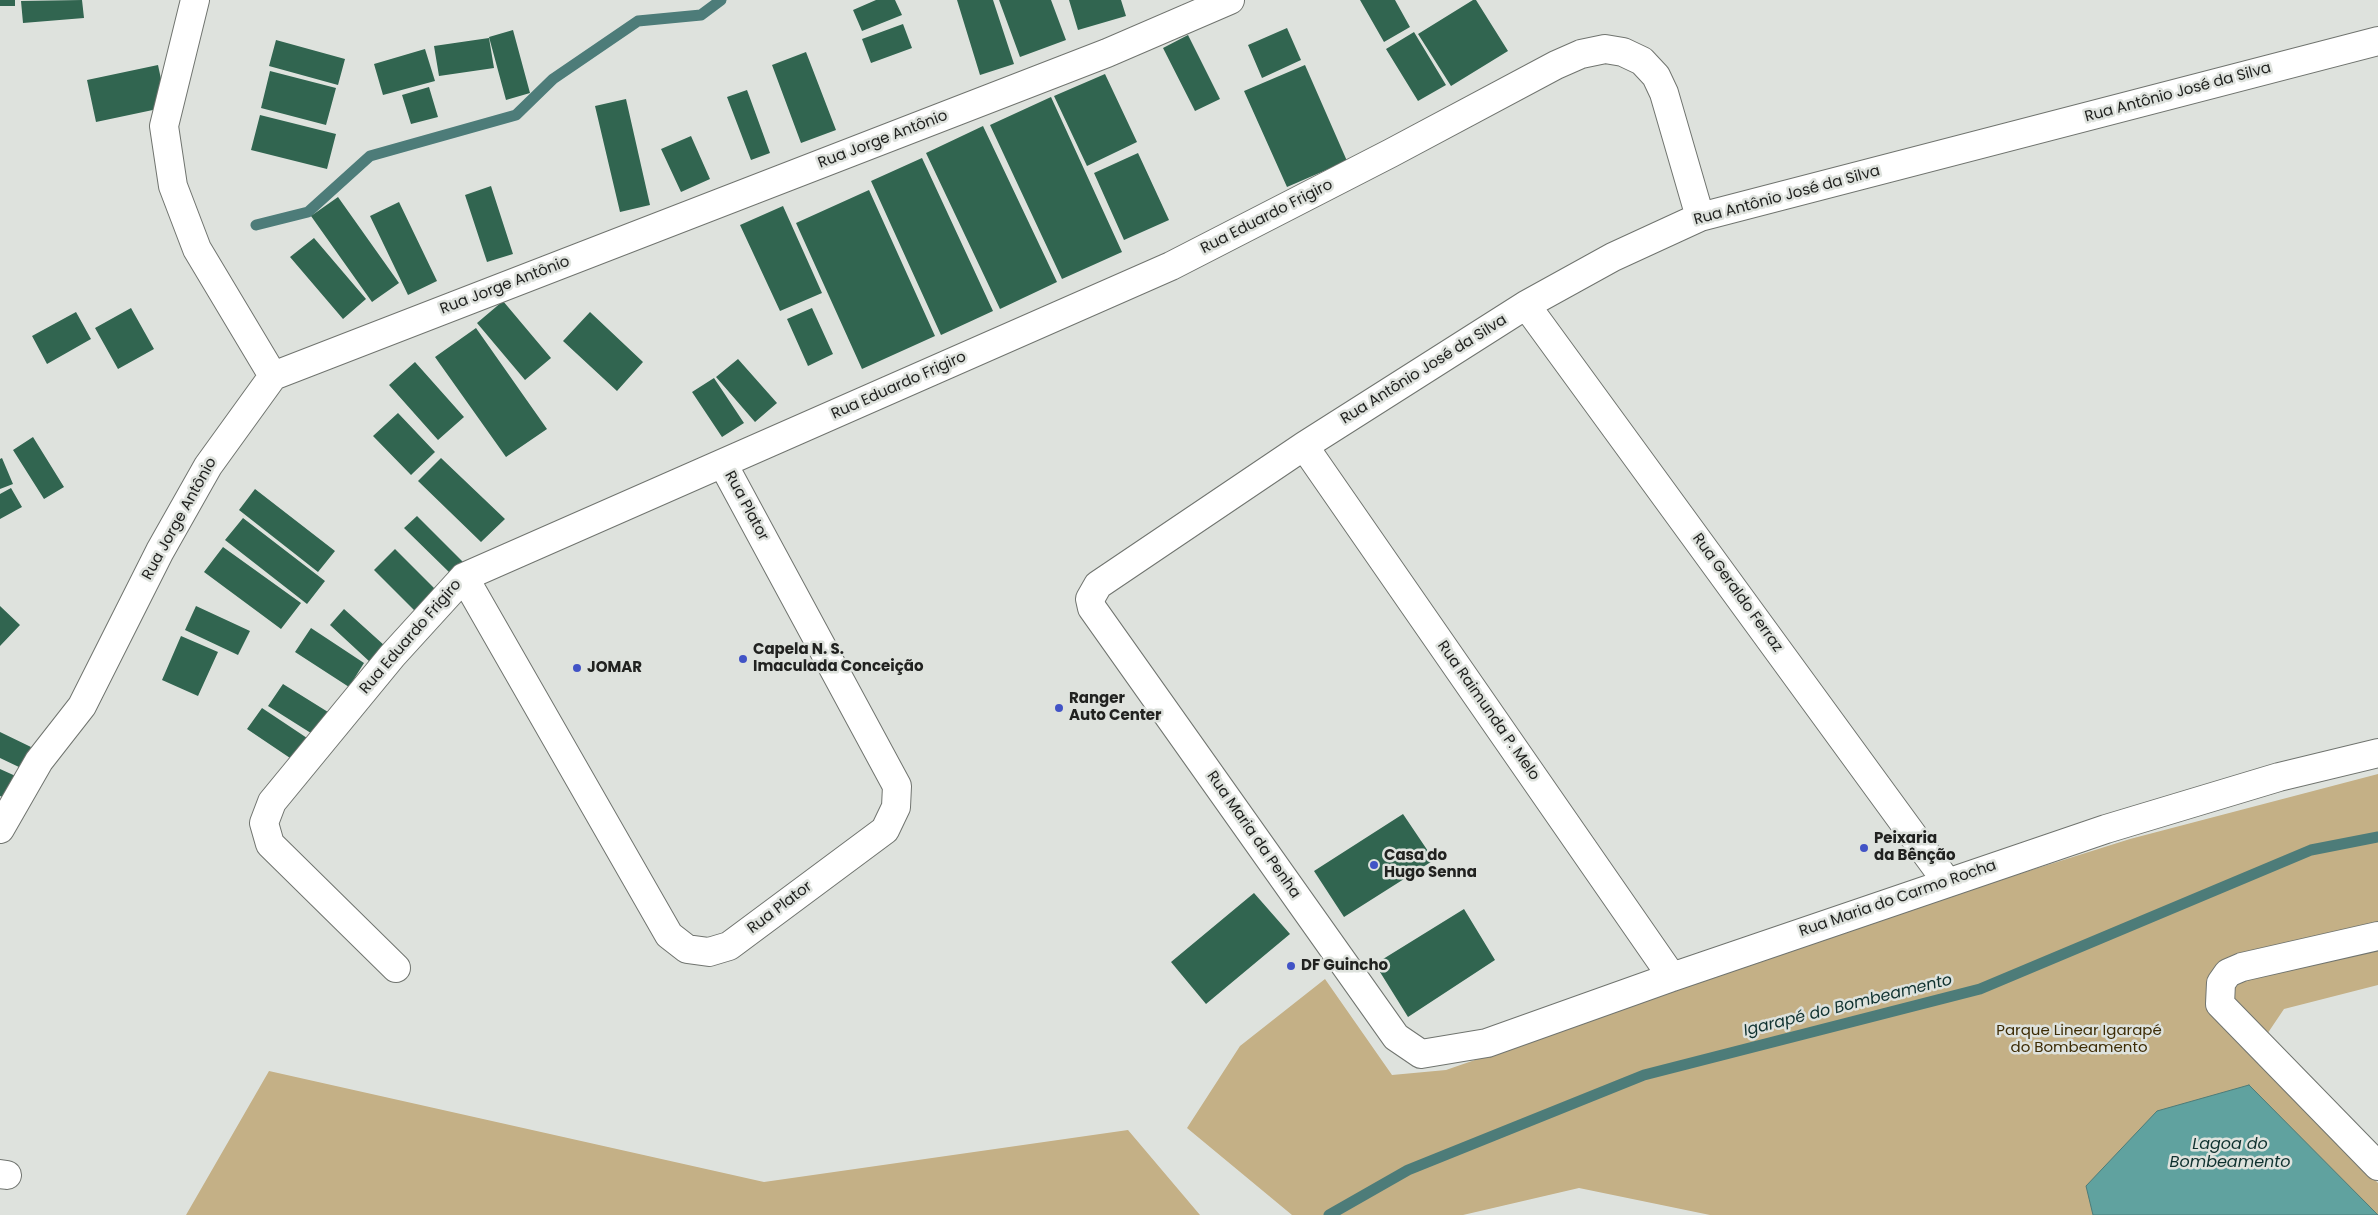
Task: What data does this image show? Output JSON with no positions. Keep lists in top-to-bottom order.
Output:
{
  "streets": {
    "street": [
      "Rua Antônio José da Silva",
      "Rua Jorge Antônio",
      "Rua Eduardo Frigiro",
      "Rua Plator",
      "Rua Geraldo Ferraz",
      "Rua Raimunda P. Melo",
      "Rua Maria da Penha",
      "Rua Maria do Carmo Rocha"
    ]
  },
  "crossings": [
    ["Rua Antônio José da Silva", "Rua Eduardo Frigiro"],
    ["Rua Antônio José da Silva", "Rua Geraldo Ferraz"],
    ["Rua Antônio José da Silva", "Rua Raimunda P. Melo"],
    ["Rua Antônio José da Silva", "Rua Maria da Penha"],
    ["Rua Eduardo Frigiro", "Rua Plator"],
    ["Rua Geraldo Ferraz", "Rua Maria do Carmo Rocha"],
    ["Rua Raimunda P. Melo", "Rua Maria do Carmo Rocha"],
    ["Rua Maria da Penha", "Rua Maria do Carmo Rocha"]
  ],
  "water": ["Igarapé do Bombeamento", "Lagoa do Bombeamento"],
  "parks": ["Parque Linear Igarapé do Bombeamento"],
  "places": [
    "Capela N. S. Imaculada Conceição",
    "JOMAR",
    "Ranger Auto Center",
    "Peixaria da Bênção",
    "Casa do Hugo Senna",
    "DF Guincho"
  ]
}
